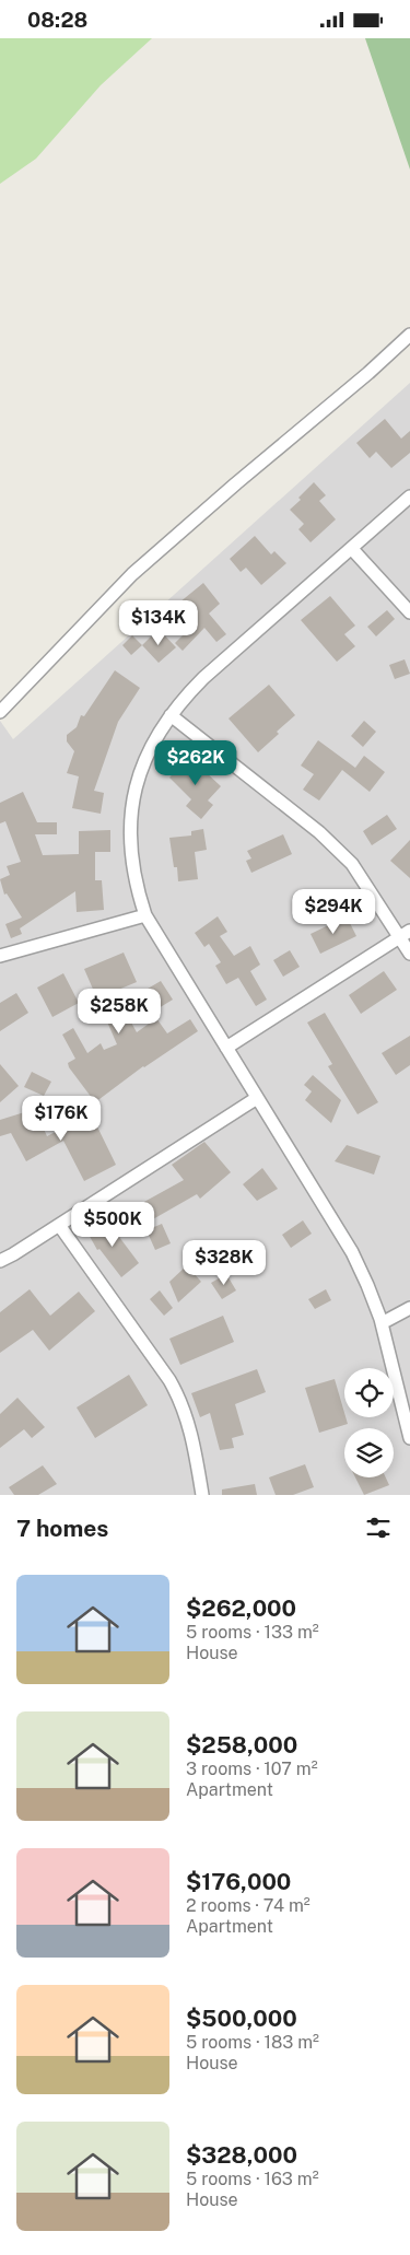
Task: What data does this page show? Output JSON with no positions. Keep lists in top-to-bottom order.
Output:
{
  "page": {
    "status": "08:28",
    "price": [
      "$134K",
      "$262K",
      "$294K",
      "$258K",
      "$176K",
      "$500K",
      "$328K"
    ],
    "heading": "7 homes",
    "list": [
      {
        "name": "$262,000",
        "note": "5 rooms · 133 m² · House"
      },
      {
        "name": "$258,000",
        "note": "3 rooms · 107 m² · Apartment"
      },
      {
        "name": "$176,000",
        "note": "2 rooms · 74 m² · Apartment"
      },
      {
        "name": "$500,000",
        "note": "5 rooms · 183 m² · House"
      },
      {
        "name": "$328,000",
        "note": "5 rooms · 163 m² · House"
      }
    ]
  }
}
